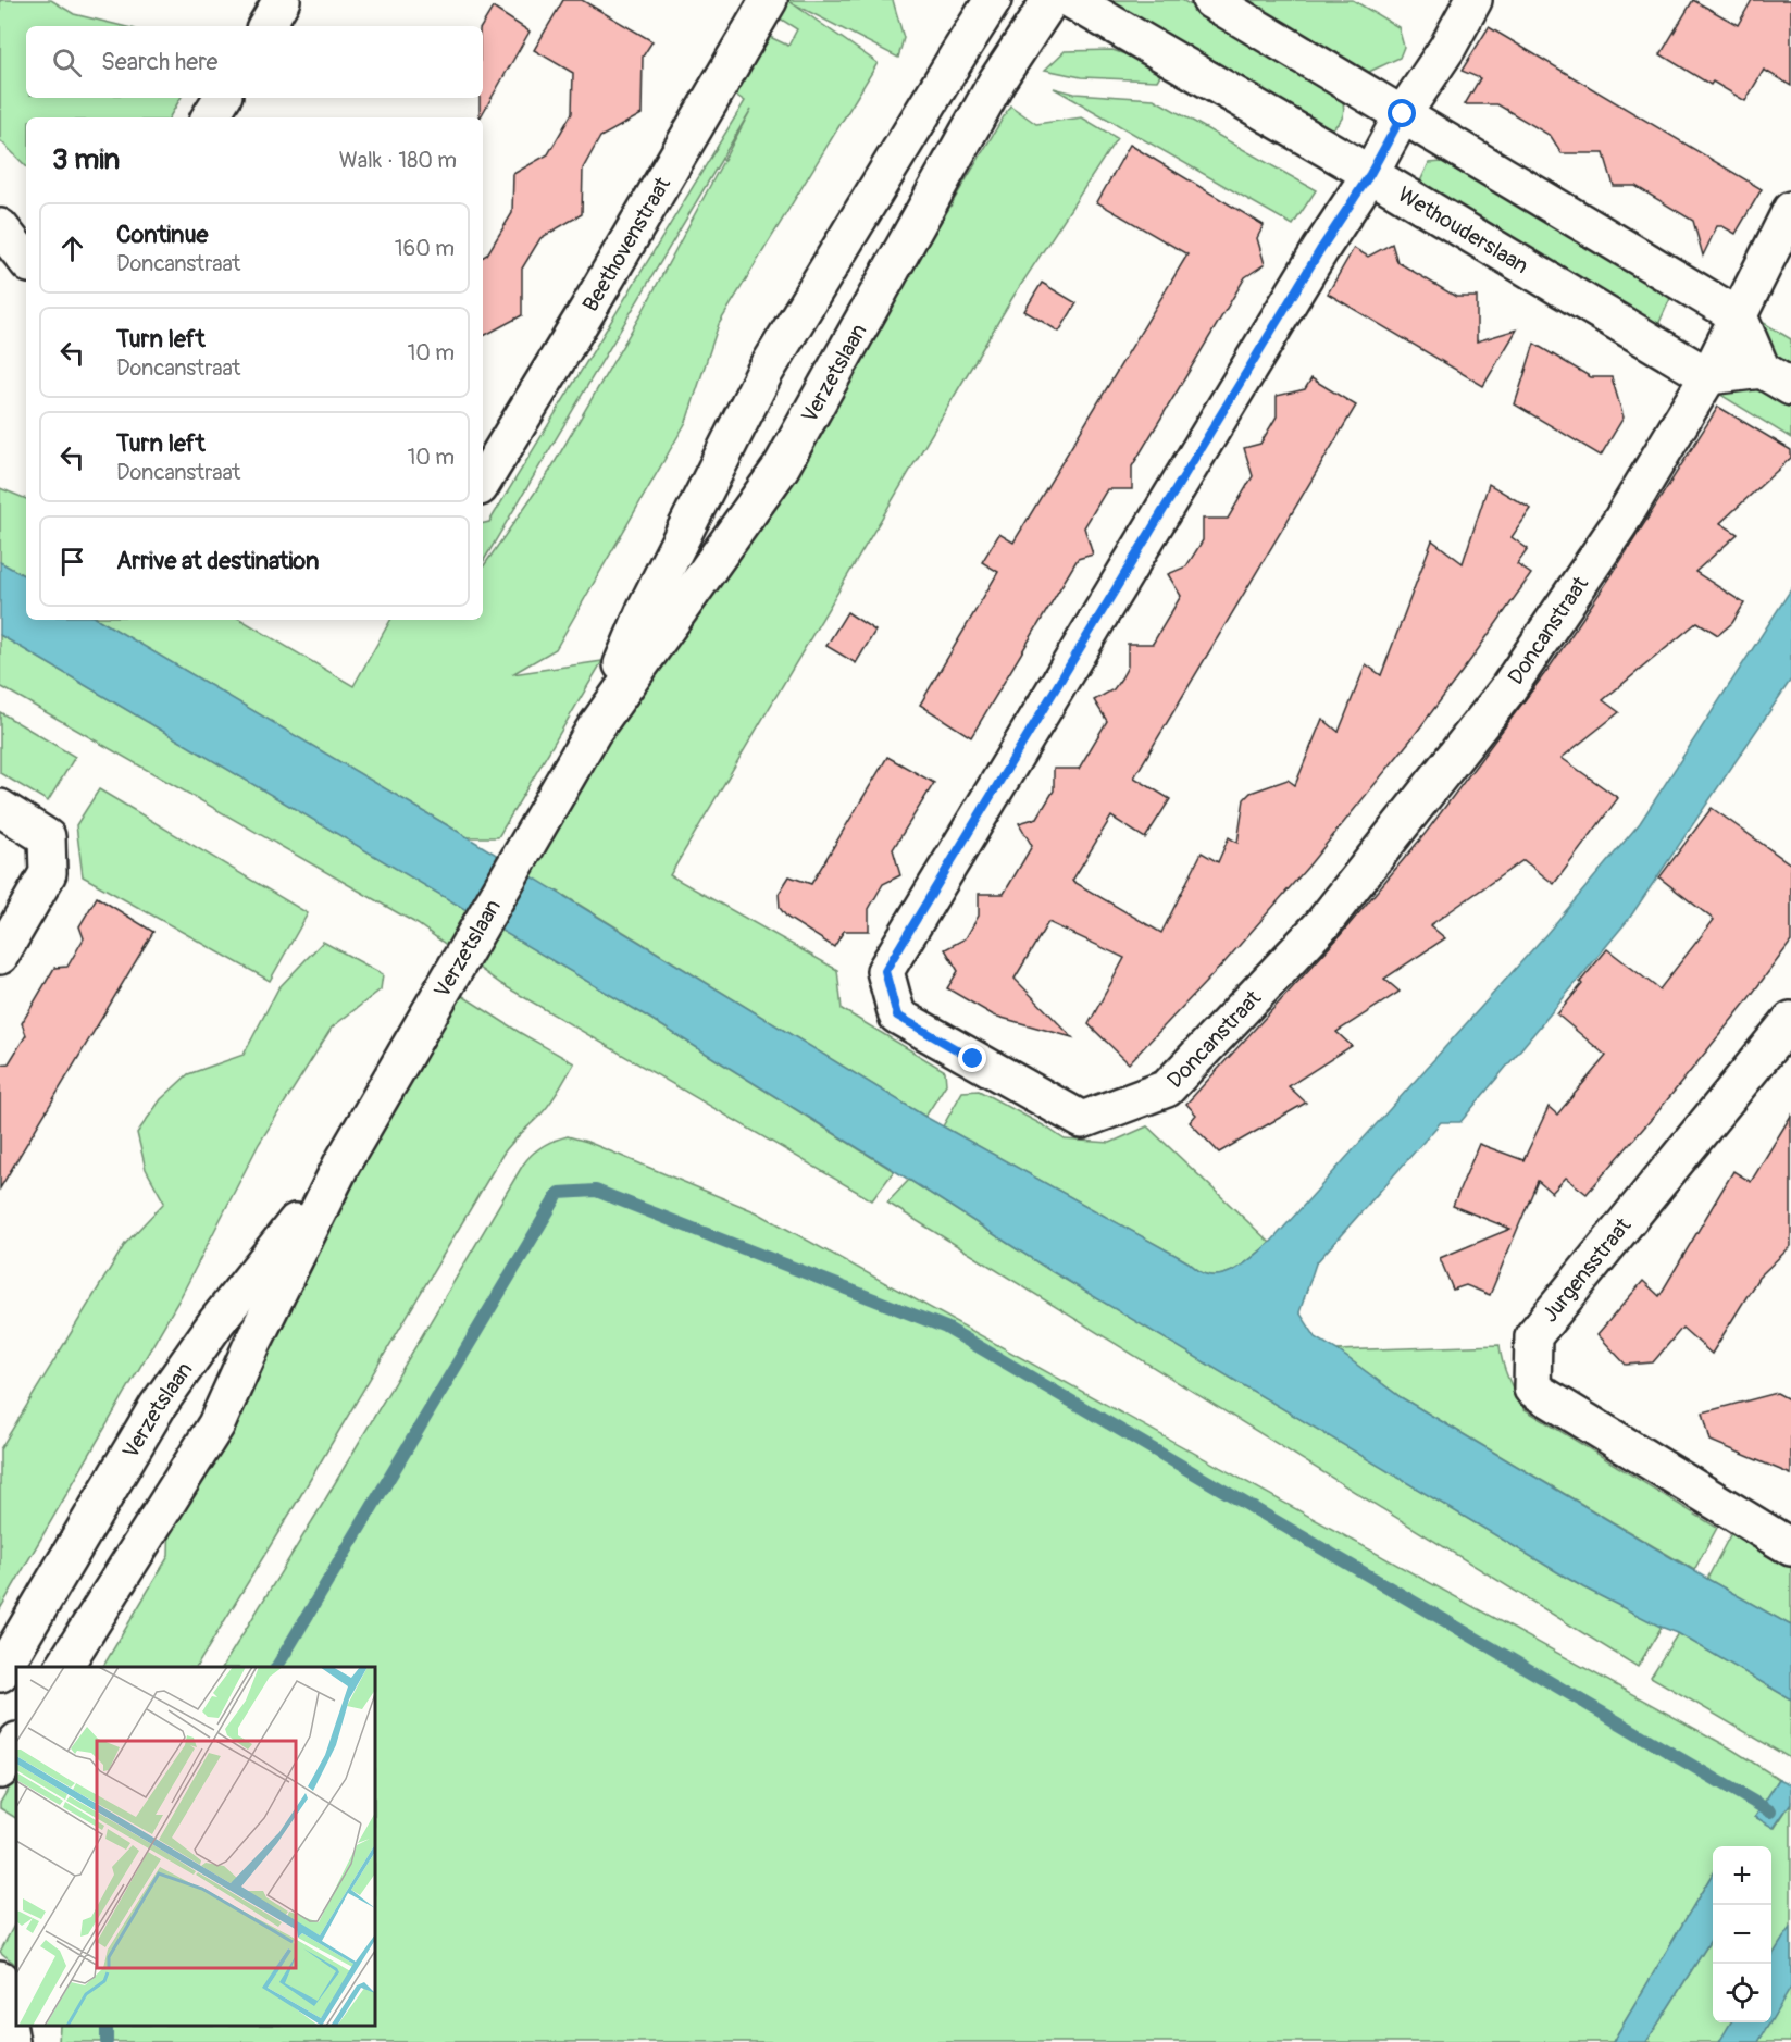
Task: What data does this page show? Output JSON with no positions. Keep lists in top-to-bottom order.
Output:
{
  "streets": {
    "street": [
      "Wethouderslaan",
      "Beethovenstraat",
      "Verzetslaan",
      "Doncanstraat",
      "Jurgensstraat"
    ]
  },
  "crossings": [
    ["Wethouderslaan", "Doncanstraat"]
  ],
  "page": {
    "search": "Search here",
    "heading": ["3 min", "Walk · 180 m"],
    "list": [
      ["Continue", "Doncanstraat", "160 m"],
      ["Turn left", "Doncanstraat", "10 m"],
      ["Turn left", "Doncanstraat", "10 m"],
      "Arrive at destination"
    ],
    "map_buttons": ["+", "−"]
  }
}
